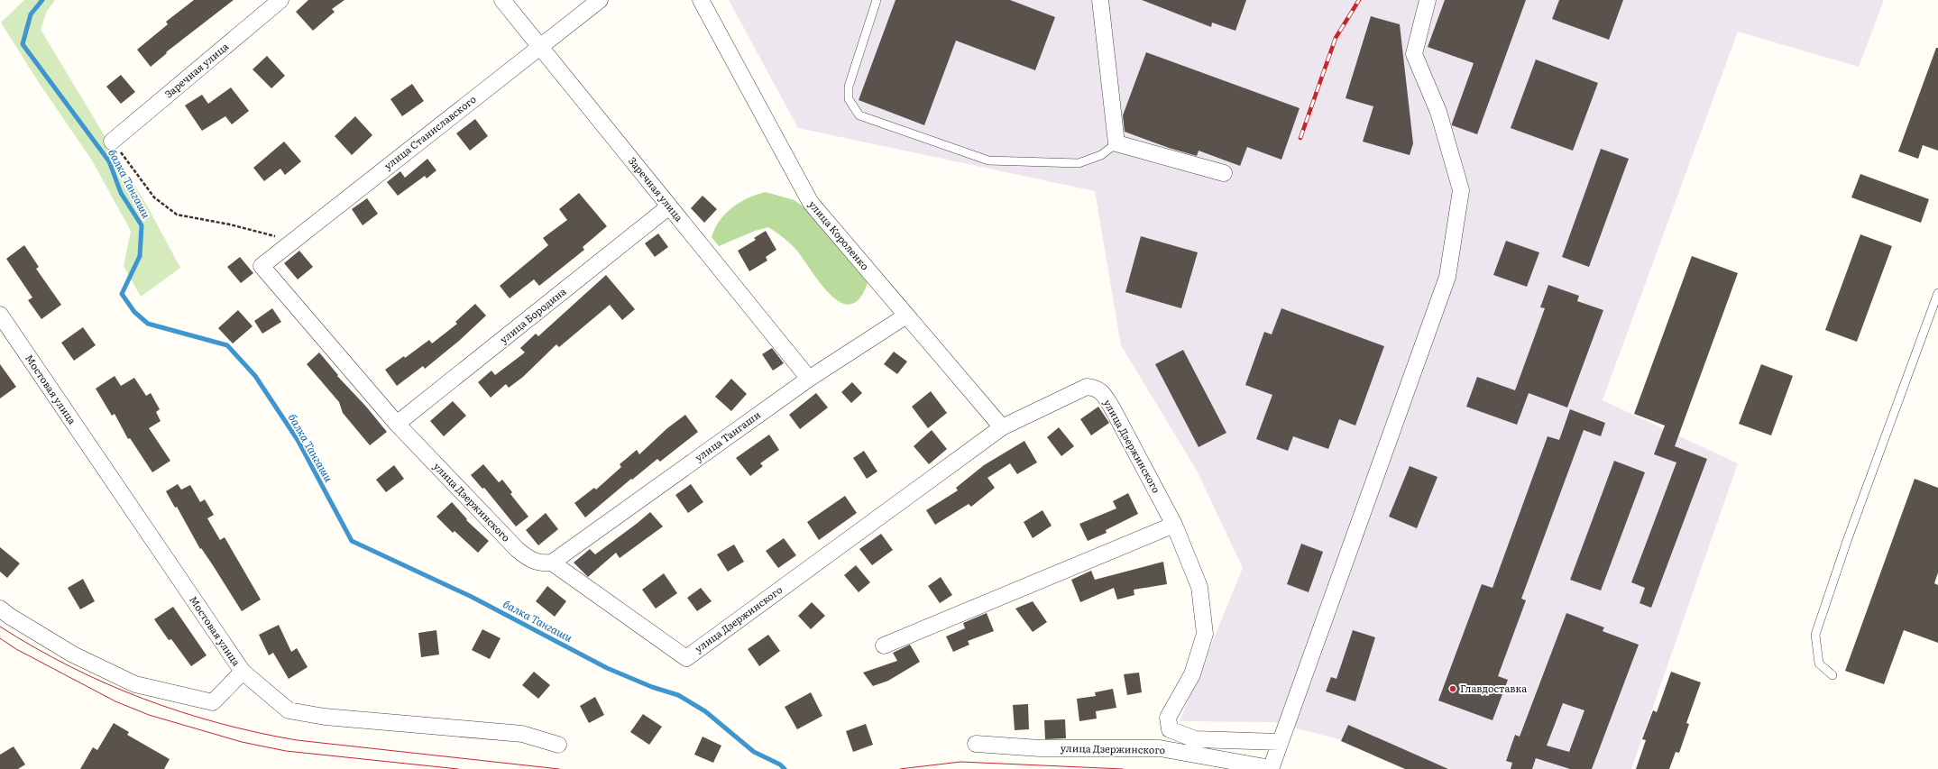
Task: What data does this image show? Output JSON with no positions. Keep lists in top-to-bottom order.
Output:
{
  "streets": {
    "street": [
      "Заречная улица",
      "улица Станиславского",
      "улица Короленко",
      "улица Бородина",
      "Мостовая улица",
      "улица Тангаши",
      "улица Дзержинского"
    ]
  },
  "crossings": [
    ["Заречная улица", "улица Станиславского"],
    ["Заречная улица", "улица Бородина"],
    ["Заречная улица", "улица Тангаши"],
    ["улица Станиславского", "улица Дзержинского"],
    ["улица Короленко", "улица Тангаши"],
    ["улица Короленко", "улица Дзержинского"],
    ["улица Бородина", "улица Дзержинского"],
    ["улица Тангаши", "улица Дзержинского"]
  ],
  "water": ["балка Тангаши"],
  "places": ["Главдоставка"]
}
